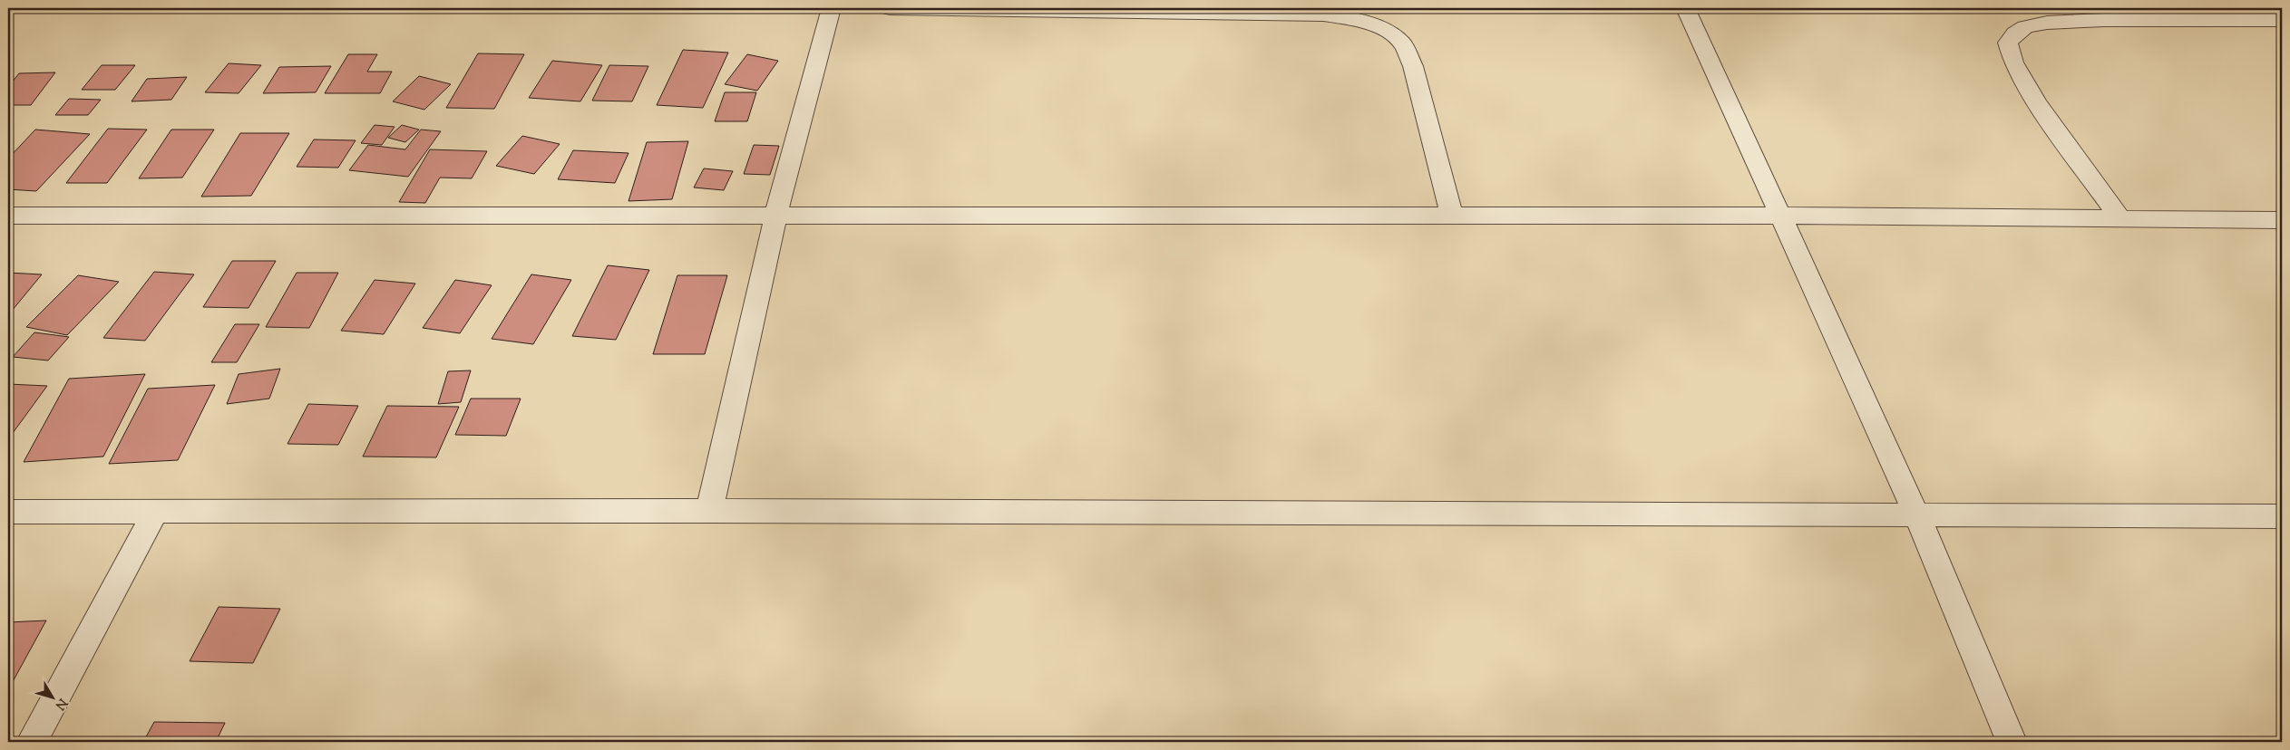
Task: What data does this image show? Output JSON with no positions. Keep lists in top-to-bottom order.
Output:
{
  "north": "bottom right"
}
